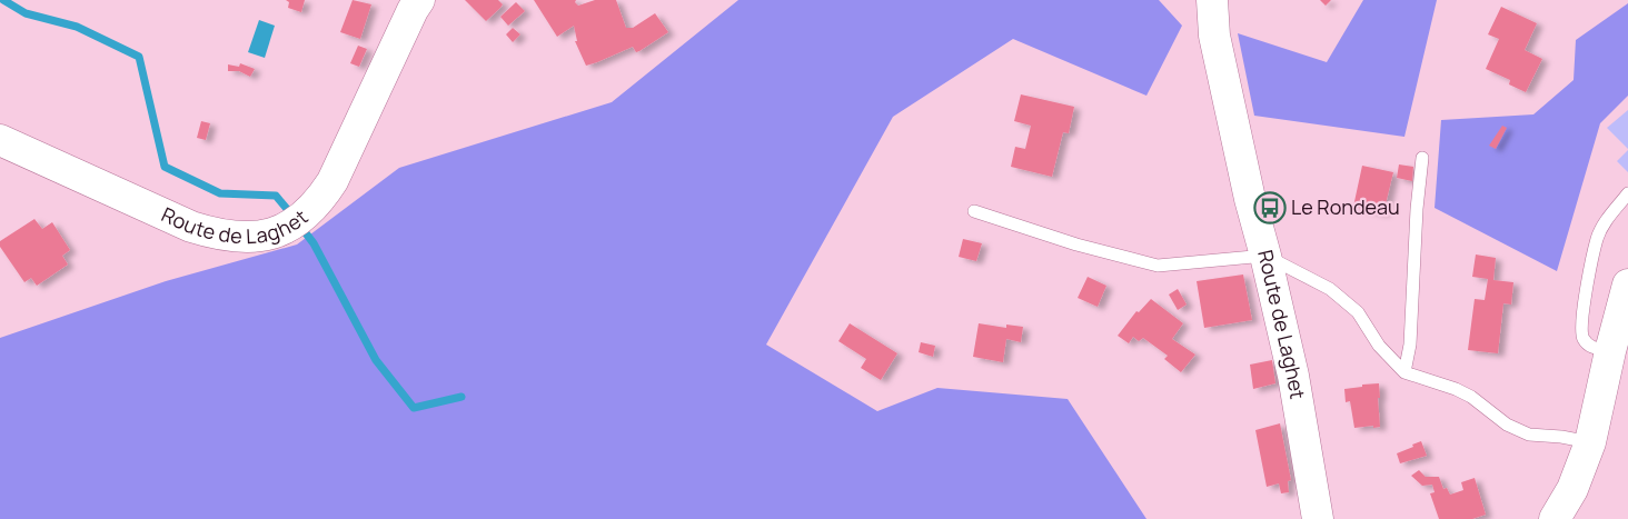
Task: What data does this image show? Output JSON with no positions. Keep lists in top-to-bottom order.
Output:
{
  "streets": {
    "main road": ["Route de Laghet"]
  },
  "places": {
    "bus stop": ["Le Rondeau"]
  }
}
